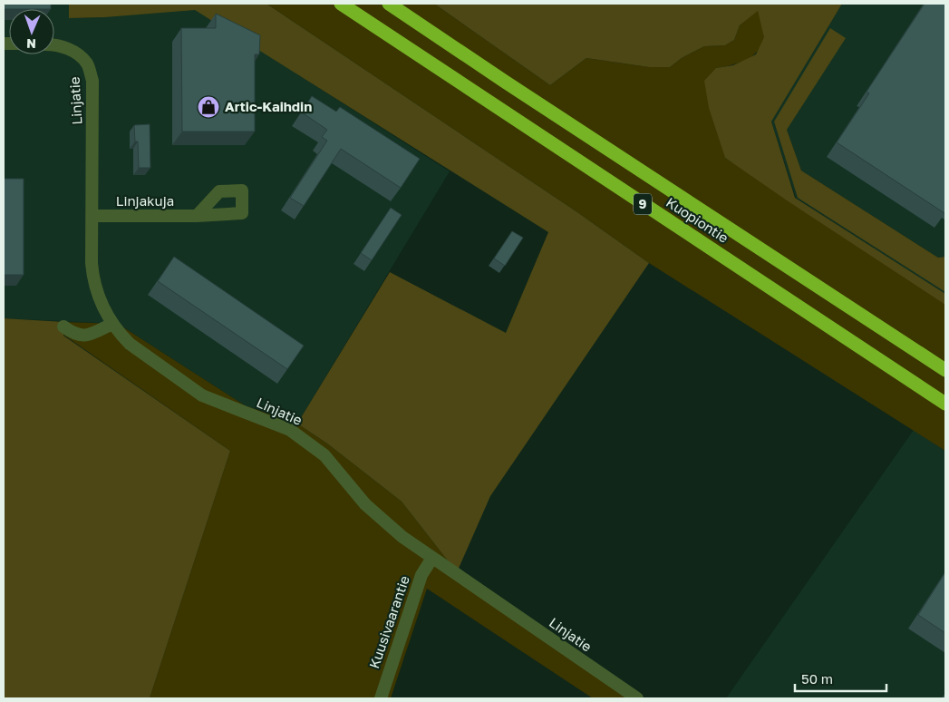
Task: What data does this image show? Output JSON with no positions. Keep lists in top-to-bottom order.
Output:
{
  "streets": {
    "highway": ["9", "Kuopiontie"],
    "street": ["Linjatie", "Linjakuja", "Kuusivaarantie"]
  },
  "crossings": [
    ["Linjatie", "Linjakuja"],
    ["Linjatie", "Kuusivaarantie"]
  ],
  "places": {
    "shop": ["Artic-Kaihdin"]
  },
  "scale_bar": "50 m",
  "north": "bottom"
}
